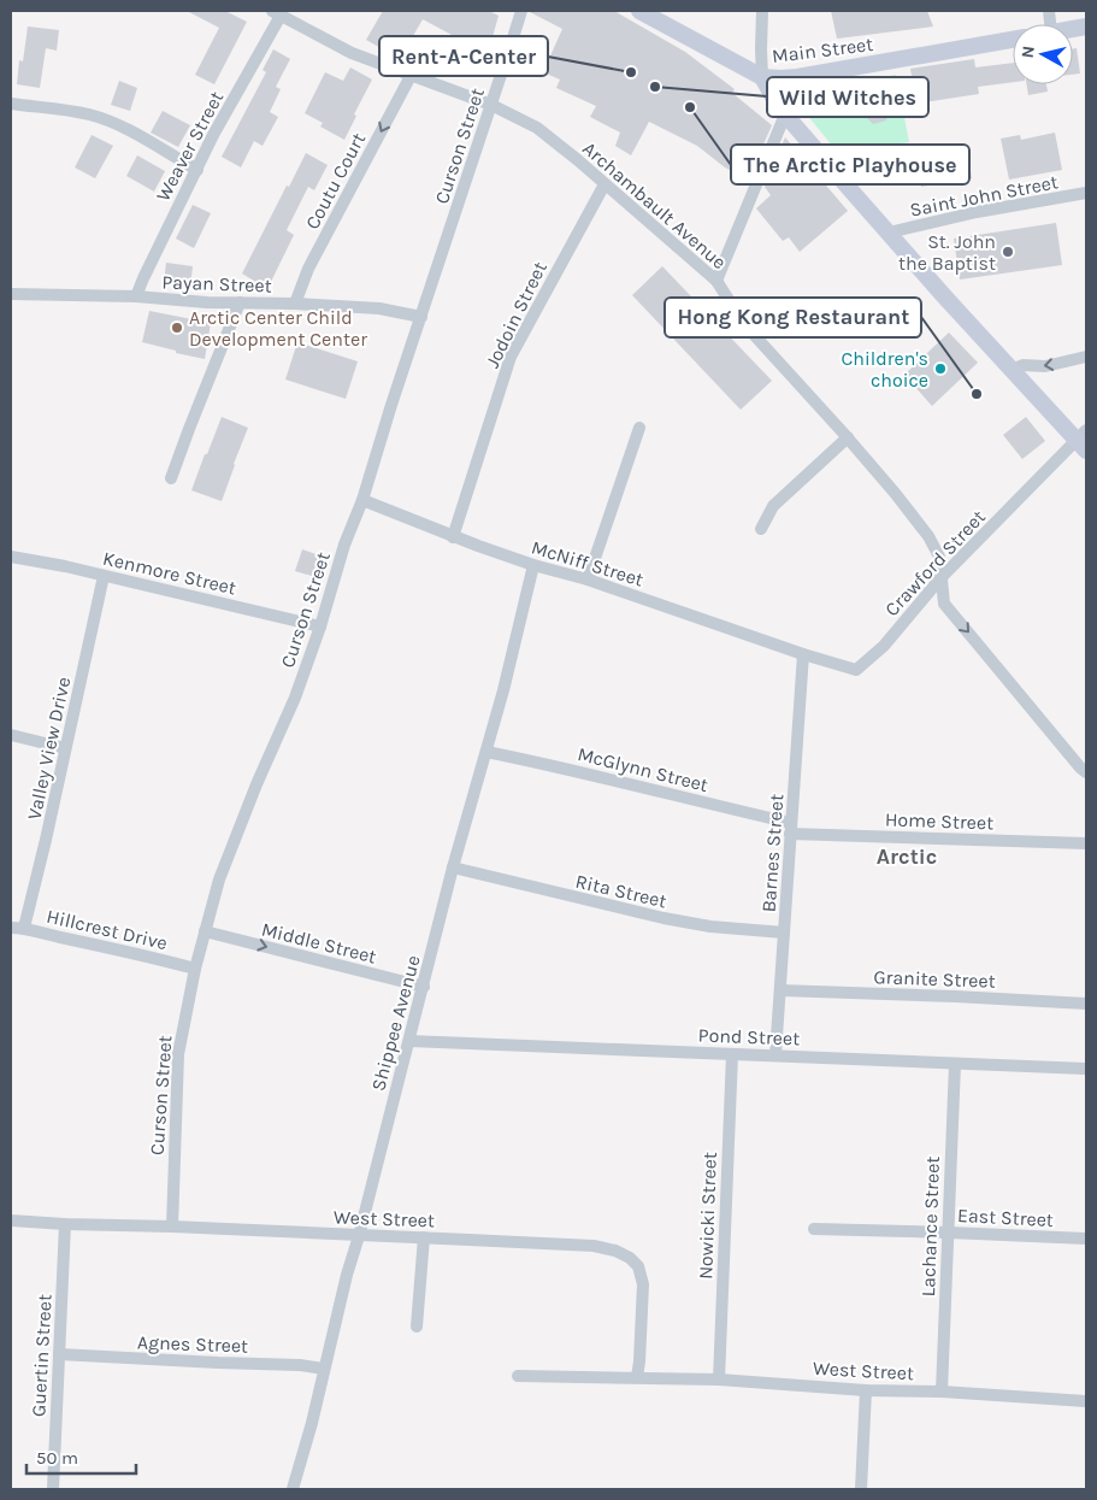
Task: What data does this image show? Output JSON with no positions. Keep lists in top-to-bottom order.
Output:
{
  "streets": {
    "main road": ["Main Street"],
    "street": [
      "Weaver Street",
      "Curson Street",
      "Coutu Court",
      "Saint John Street",
      "Archambault Avenue",
      "Payan Street",
      "Jodoin Street",
      "McNiff Street",
      "Crawford Street",
      "Kenmore Street",
      "Valley View Drive",
      "McGlynn Street",
      "Home Street",
      "Barnes Street",
      "Rita Street",
      "Hillcrest Drive",
      "Middle Street",
      "Granite Street",
      "Shippee Avenue",
      "Pond Street",
      "Nowicki Street",
      "East Street",
      "West Street",
      "Lachance Street",
      "Agnes Street",
      "Guertin Street"
    ]
  },
  "crossings": [
    ["Weaver Street", "Archambault Avenue"],
    ["Weaver Street", "Payan Street"],
    ["Curson Street", "Archambault Avenue"],
    ["Curson Street", "Payan Street"],
    ["Curson Street", "McNiff Street"],
    ["Curson Street", "Kenmore Street"],
    ["Curson Street", "Hillcrest Drive"],
    ["Curson Street", "Middle Street"],
    ["Curson Street", "West Street"],
    ["Coutu Court", "Archambault Avenue"],
    ["Coutu Court", "Payan Street"],
    ["Archambault Avenue", "Jodoin Street"],
    ["Archambault Avenue", "Crawford Street"],
    ["Jodoin Street", "McNiff Street"],
    ["McNiff Street", "Crawford Street"],
    ["McNiff Street", "Barnes Street"],
    ["McNiff Street", "Shippee Avenue"],
    ["Crawford Street", "Barnes Street"],
    ["Kenmore Street", "Valley View Drive"],
    ["Valley View Drive", "Hillcrest Drive"],
    ["McGlynn Street", "Home Street"],
    ["McGlynn Street", "Barnes Street"],
    ["McGlynn Street", "Shippee Avenue"],
    ["Home Street", "Barnes Street"],
    ["Barnes Street", "Rita Street"],
    ["Barnes Street", "Granite Street"],
    ["Barnes Street", "Pond Street"],
    ["Rita Street", "Shippee Avenue"],
    ["Middle Street", "Shippee Avenue"],
    ["Shippee Avenue", "Pond Street"],
    ["Shippee Avenue", "West Street"],
    ["Shippee Avenue", "Agnes Street"],
    ["Pond Street", "Nowicki Street"],
    ["Pond Street", "Lachance Street"],
    ["Nowicki Street", "West Street"],
    ["East Street", "Lachance Street"],
    ["West Street", "Lachance Street"],
    ["West Street", "Guertin Street"],
    ["Agnes Street", "Guertin Street"]
  ],
  "one_way": ["Coutu Court", "Middle Street"],
  "districts": ["Arctic"],
  "places": [
    "Rent-A-Center",
    "Wild Witches",
    "The Arctic Playhouse",
    "St. John the Baptist",
    "Arctic Center Child Development Center",
    "Children's choice",
    "Hong Kong Restaurant"
  ],
  "scale_bar": "50 m",
  "north": "left"
}
